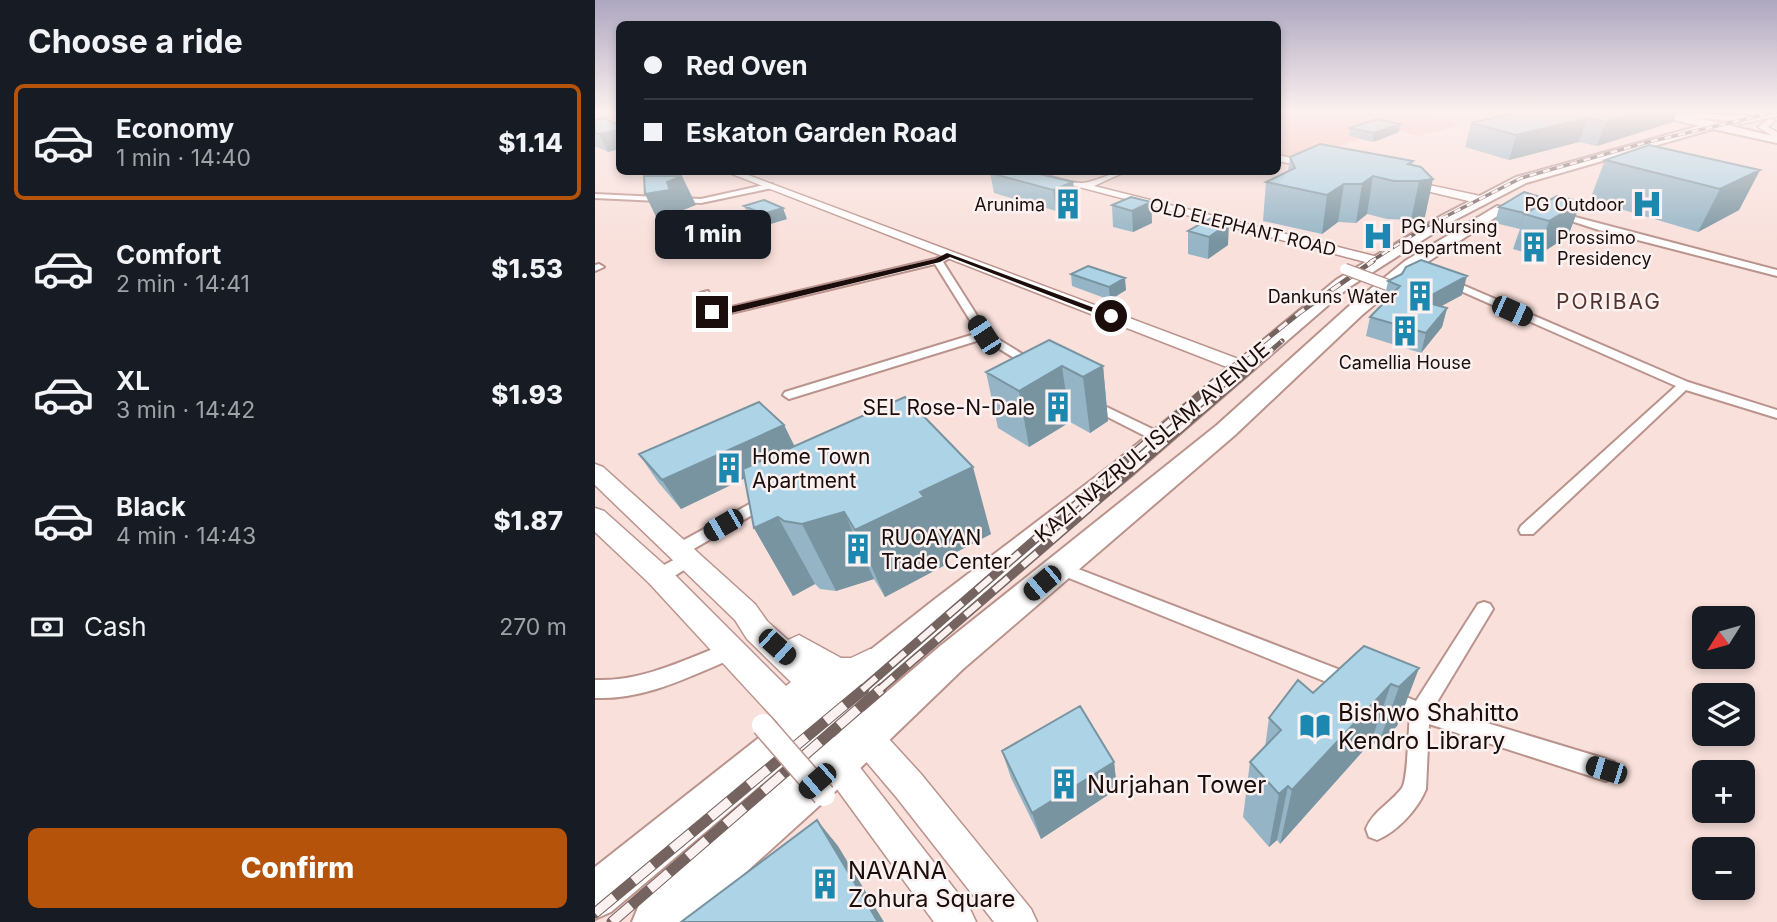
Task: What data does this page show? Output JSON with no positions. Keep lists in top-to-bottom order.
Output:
{
  "streets": {
    "highway": ["KAZI NAZRUL ISLAM AVENUE"],
    "main road": ["OLD ELEPHANT ROAD"]
  },
  "crossings": [
    ["OLD ELEPHANT ROAD", "KAZI NAZRUL ISLAM AVENUE"]
  ],
  "districts": ["PORIBAG"],
  "places": {
    "building": [
      "Arunima",
      "Prossimo Presidency",
      "Dankuns Water",
      "Camellia House",
      "SEL Rose-N-Dale",
      "Home Town Apartment",
      "RUOAYAN Trade Center",
      "Nurjahan Tower",
      "NAVANA Zohura Square"
    ],
    "hospital": ["PG Outdoor", "PG Nursing Department"],
    "library": ["Bishwo Shahitto Kendro Library"]
  },
  "north": "bottom left",
  "page": {
    "heading": "Choose a ride",
    "banner": ["Red Oven", "Eskaton Garden Road"],
    "list": [
      {
        "name": "Economy",
        "note": "1 min · 14:40",
        "value": "$1.14"
      },
      {
        "name": "Comfort",
        "note": "2 min · 14:41",
        "value": "$1.53"
      },
      {
        "name": "XL",
        "note": "3 min · 14:42",
        "value": "$1.93"
      },
      {
        "name": "Black",
        "note": "4 min · 14:43",
        "value": "$1.87"
      }
    ],
    "bubble": "1 min",
    "pay": ["Cash", "270 m"],
    "map_buttons": ["+", "−"],
    "buttons": "Confirm"
  }
}
